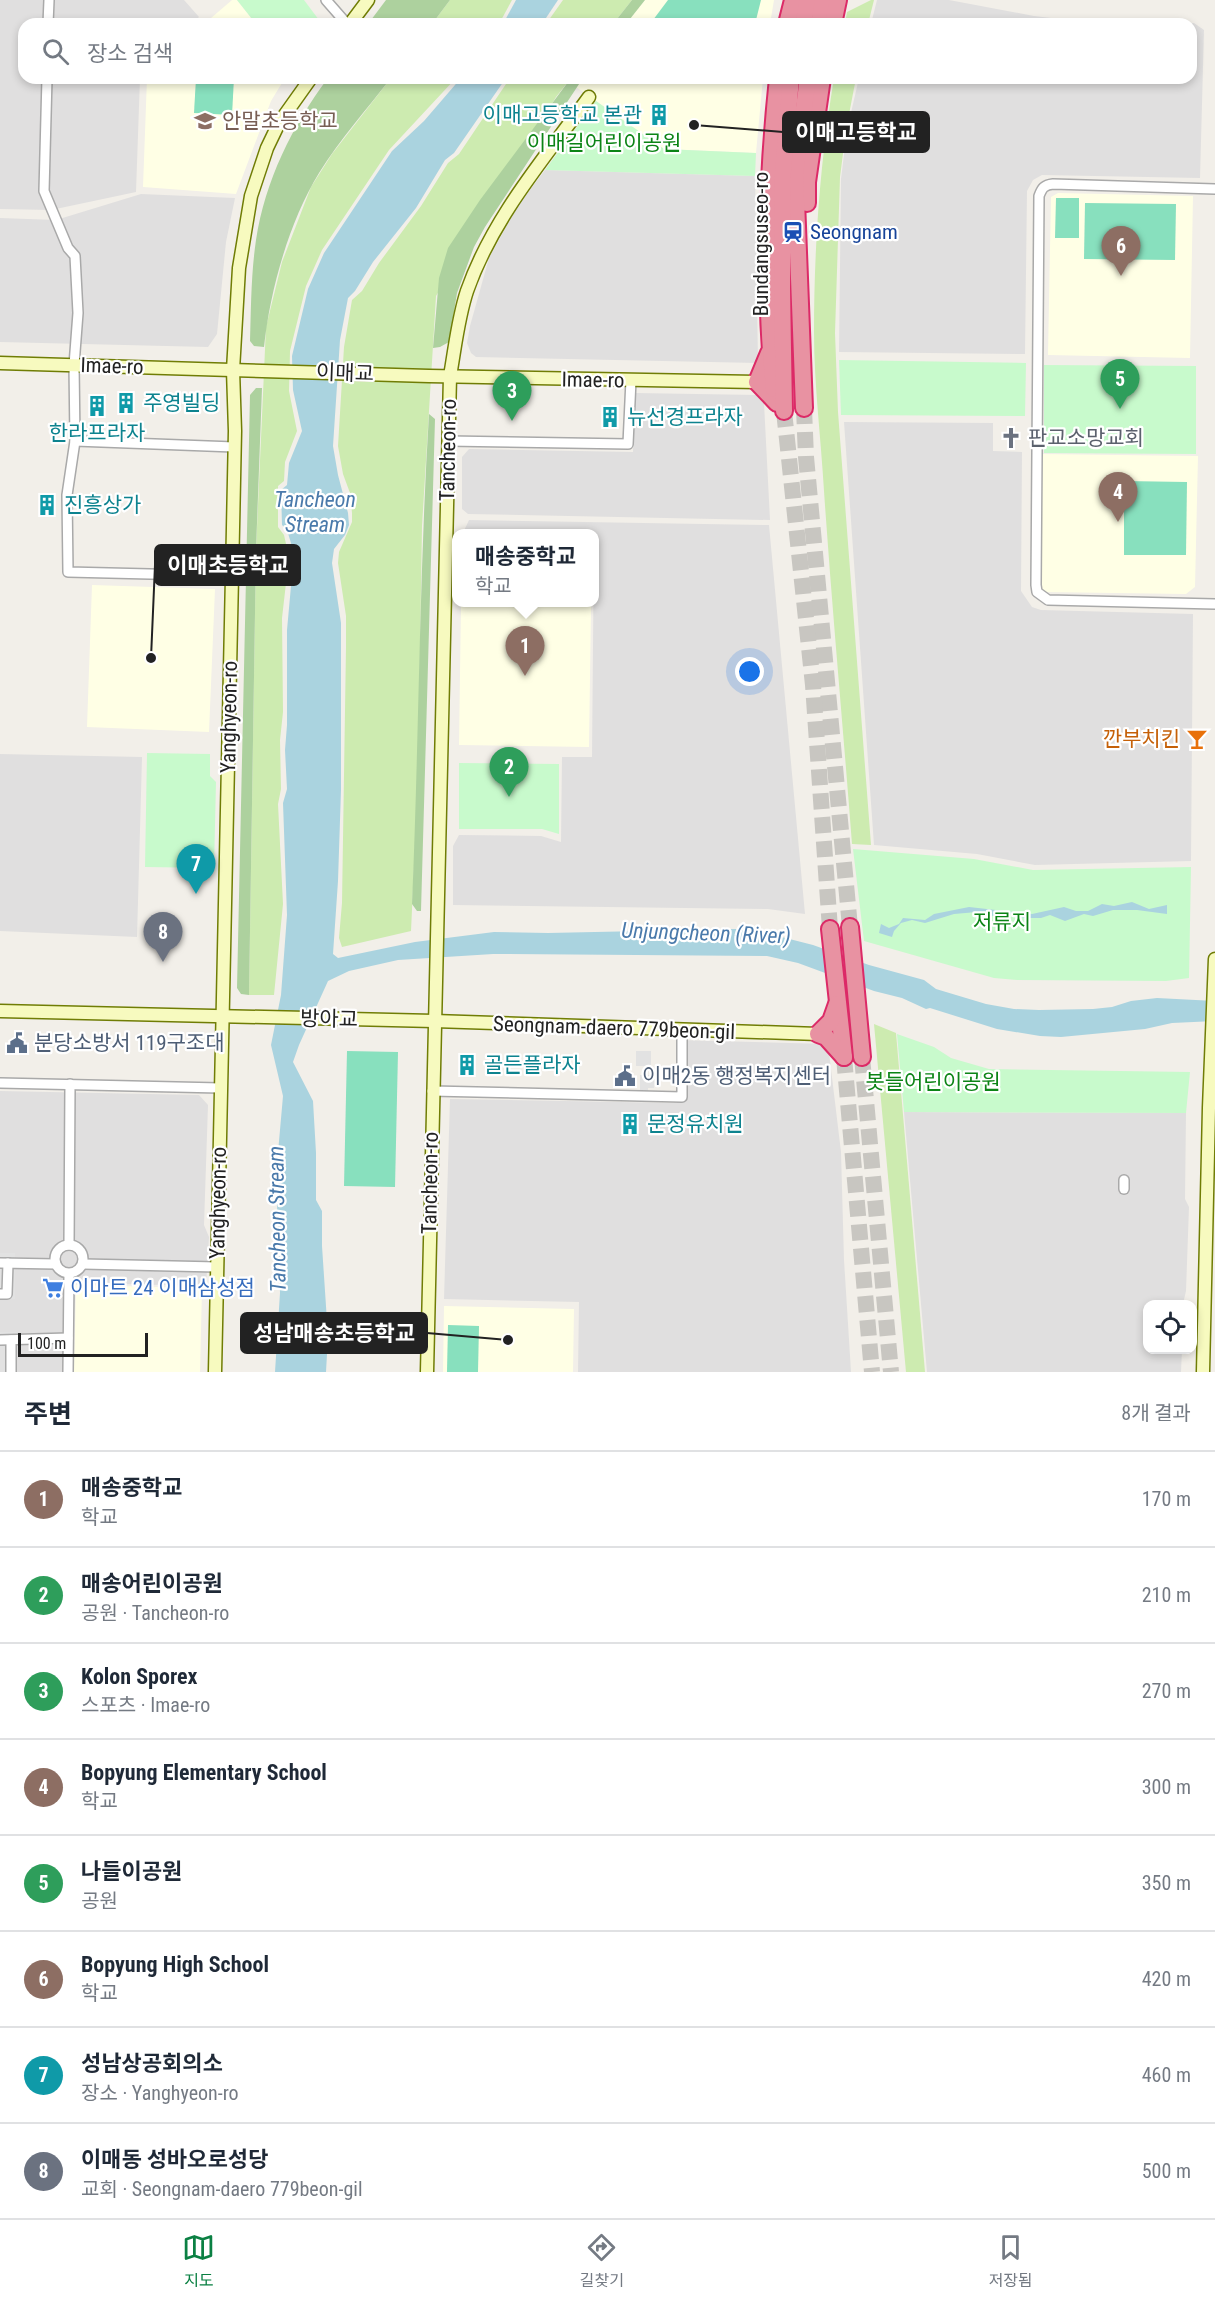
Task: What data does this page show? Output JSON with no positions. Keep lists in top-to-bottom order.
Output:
{
  "streets": {
    "highway": ["Bundangsuseo-ro"],
    "main road": [
      "Imae-ro",
      "이매교",
      "Tancheon-ro",
      "Yanghyeon-ro",
      "방아교",
      "Seongnam-daero 779beon-gil"
    ]
  },
  "crossings": [
    ["Imae-ro", "이매교"],
    ["Imae-ro", "Tancheon-ro"],
    ["Imae-ro", "Yanghyeon-ro"],
    ["Tancheon-ro", "Seongnam-daero 779beon-gil"],
    ["Yanghyeon-ro", "방아교"],
    ["방아교", "Seongnam-daero 779beon-gil"]
  ],
  "water": ["Tancheon Stream", "Unjungcheon (River)"],
  "parks": ["이매길어린이공원", "저류지", "봇들어린이공원"],
  "places": {
    "building": [
      "이매고등학교 본관",
      "주영빌딩",
      "한라프라자",
      "뉴선경프라자",
      "진흥상가",
      "골든플라자",
      "문정유치원"
    ],
    "school or university": ["안말초등학교"],
    "other": ["이매고등학교", "이매초등학교", "성남매송초등학교"],
    "station": ["Seongnam"],
    "church": ["판교소망교회"],
    "bar": ["깐부치킨"],
    "public building": ["분당소방서 119구조대", "이매2동 행정복지센터"],
    "supermarket": ["이마트 24 이매삼성점"]
  },
  "scale_bar": "100 m",
  "page": {
    "search": "장소 검색",
    "pins": [
      "6",
      "5",
      "3",
      "4",
      "1",
      "2",
      "7",
      "8"
    ],
    "popup": ["매송중학교", "학교"],
    "scale": "100 m",
    "heading": ["주변", "8개 결과"],
    "list": [
      {
        "mark": "1",
        "name": "매송중학교",
        "note": "학교",
        "value": "170 m"
      },
      {
        "mark": "2",
        "name": "매송어린이공원",
        "note": "공원 · Tancheon-ro",
        "value": "210 m"
      },
      {
        "mark": "3",
        "name": "Kolon Sporex",
        "note": "스포츠 · Imae-ro",
        "value": "270 m"
      },
      {
        "mark": "4",
        "name": "Bopyung Elementary School",
        "note": "학교",
        "value": "300 m"
      },
      {
        "mark": "5",
        "name": "나들이공원",
        "note": "공원",
        "value": "350 m"
      },
      {
        "mark": "6",
        "name": "Bopyung High School",
        "note": "학교",
        "value": "420 m"
      },
      {
        "mark": "7",
        "name": "성남상공회의소",
        "note": "장소 · Yanghyeon-ro",
        "value": "460 m"
      },
      {
        "mark": "8",
        "name": "이매동 성바오로성당",
        "note": "교회 · Seongnam-daero 779beon-gil",
        "value": "500 m"
      }
    ],
    "nav": ["지도", "길찾기", "저장됨"]
  }
}
